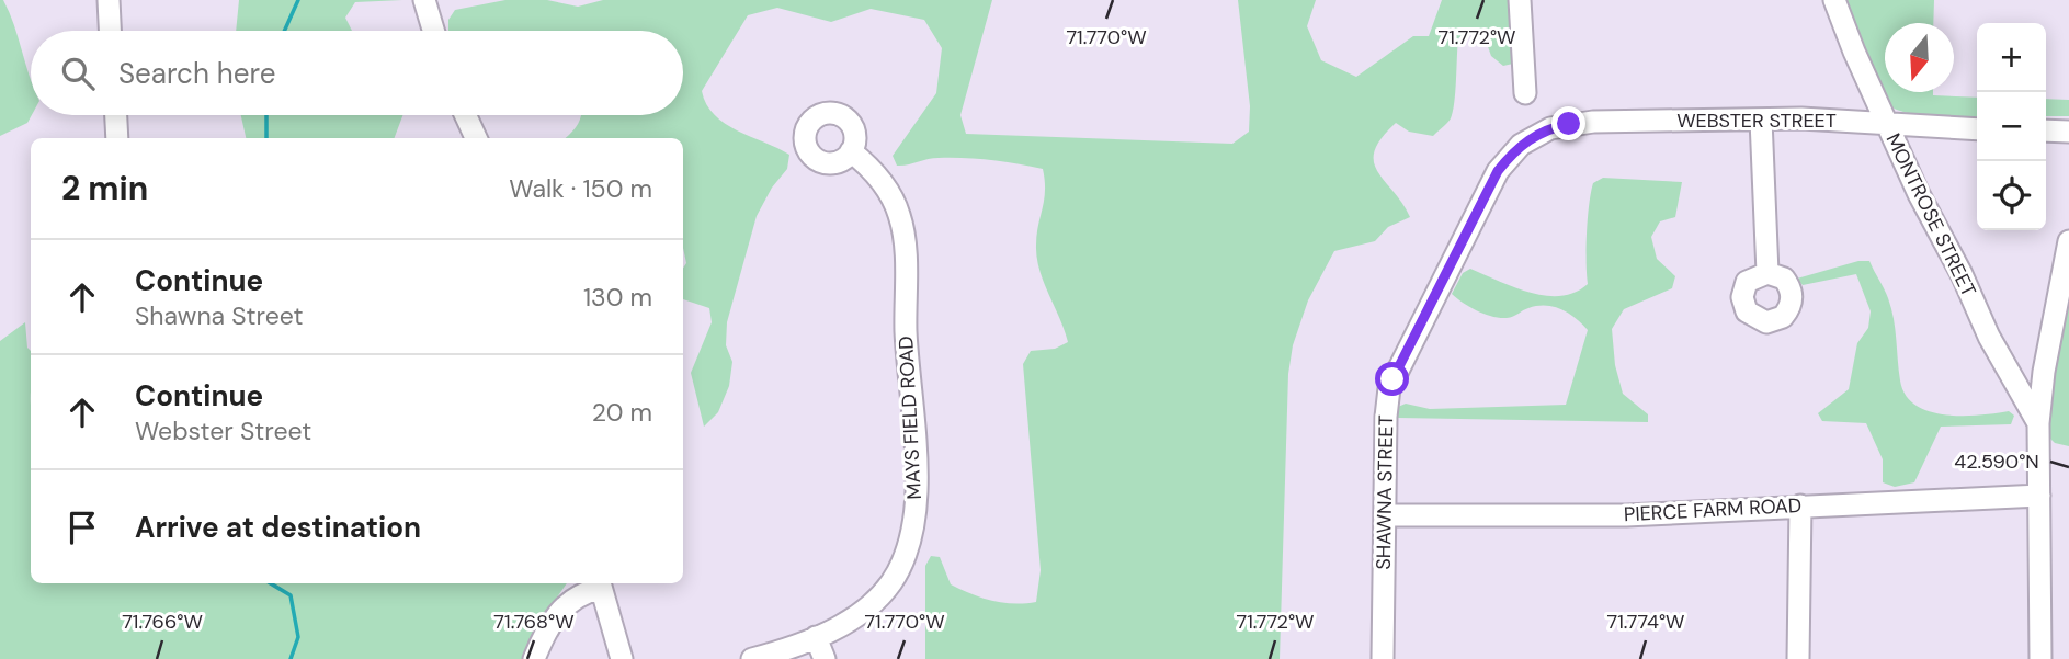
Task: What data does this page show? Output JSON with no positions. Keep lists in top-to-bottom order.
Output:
{
  "streets": {
    "street": [
      "WEBSTER STREET",
      "MONTROSE STREET",
      "MAYS FIELD ROAD",
      "SHAWNA STREET",
      "PIERCE FARM ROAD"
    ]
  },
  "crossings": [
    ["WEBSTER STREET", "MONTROSE STREET"],
    ["WEBSTER STREET", "SHAWNA STREET"],
    ["SHAWNA STREET", "PIERCE FARM ROAD"]
  ],
  "north": "bottom",
  "page": {
    "map_buttons": ["+", "−"],
    "search": "Search here",
    "heading": ["2 min", "Walk · 150 m"],
    "list": [
      ["Continue", "Shawna Street", "130 m"],
      ["Continue", "Webster Street", "20 m"],
      "Arrive at destination"
    ]
  },
  "coordinates": [
    "71.770°W",
    "71.772°W",
    "42.590°N",
    "71.766°W",
    "71.768°W",
    "71.774°W"
  ]
}
